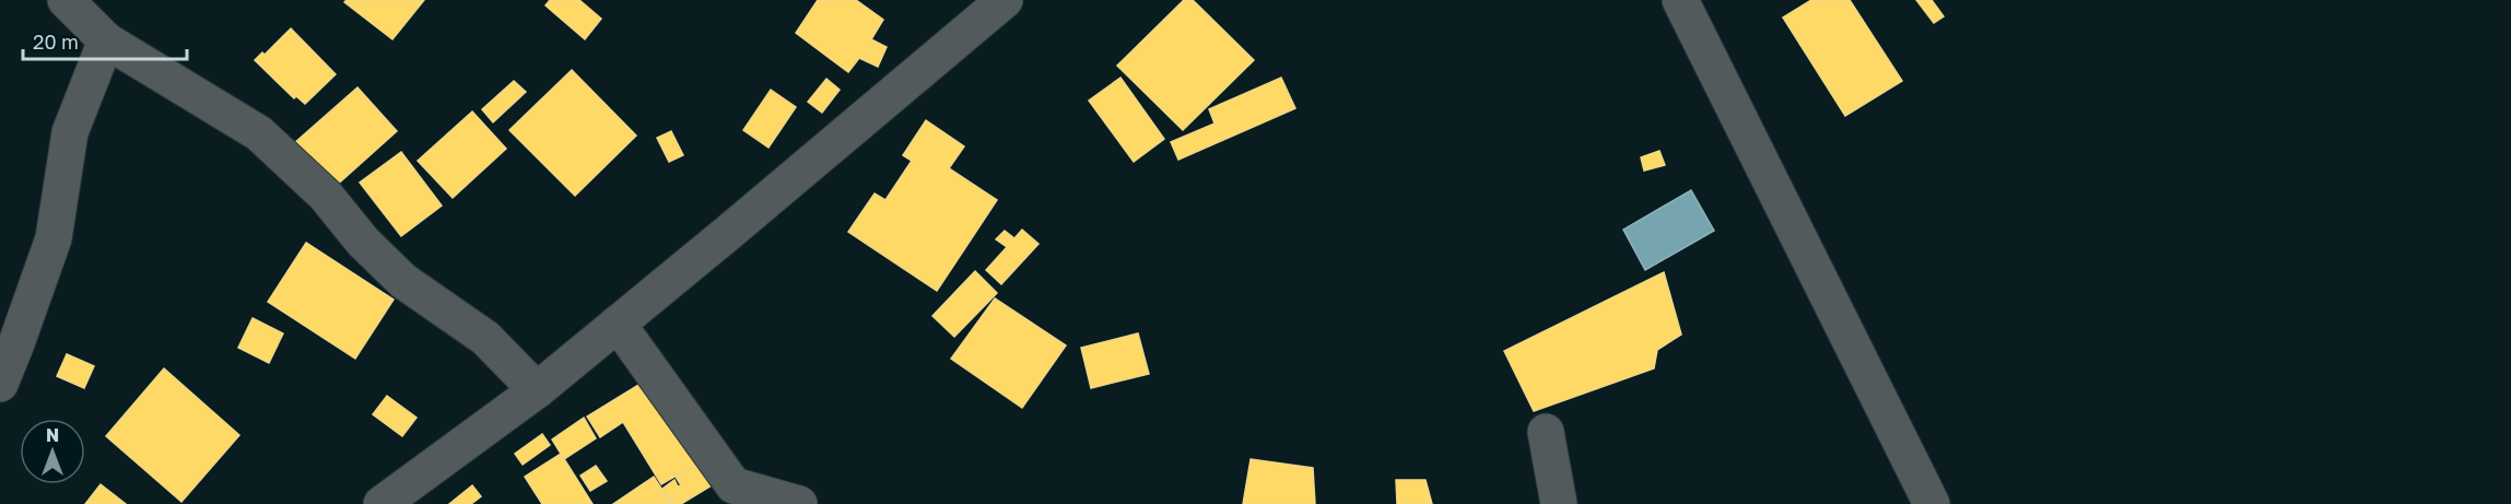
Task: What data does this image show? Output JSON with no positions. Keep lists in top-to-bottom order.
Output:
{
  "scale_bar": "20 m",
  "north": "top"
}
